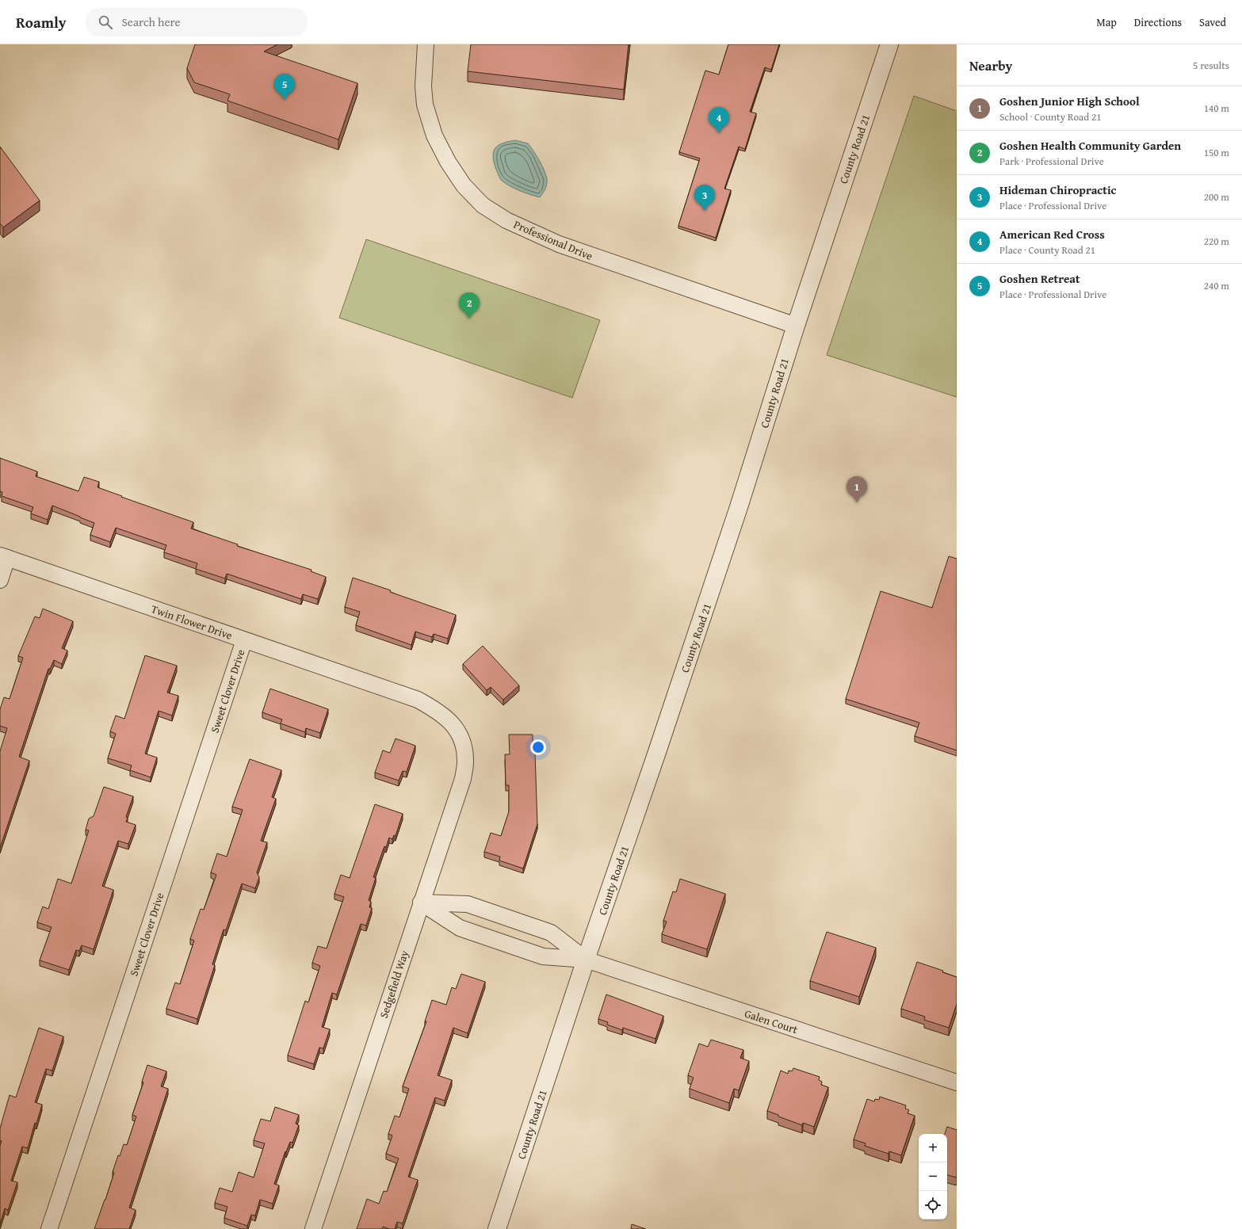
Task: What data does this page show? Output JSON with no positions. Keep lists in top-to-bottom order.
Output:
{
  "streets": {
    "street": [
      "County Road 21",
      "Professional Drive",
      "Twin Flower Drive",
      "Sweet Clover Drive",
      "Sedgefield Way",
      "Galen Court"
    ]
  },
  "crossings": [
    ["County Road 21", "Professional Drive"],
    ["County Road 21", "Galen Court"],
    ["Twin Flower Drive", "Sweet Clover Drive"],
    ["Twin Flower Drive", "Sedgefield Way"]
  ],
  "page": {
    "header": "Roamly",
    "search": "Search here",
    "nav": ["Map", "Directions", "Saved"],
    "heading": ["Nearby", "5 results"],
    "pins": [
      "5",
      "4",
      "3",
      "2",
      "1"
    ],
    "list": [
      {
        "mark": "1",
        "name": "Goshen Junior High School",
        "note": "School · County Road 21",
        "value": "140 m"
      },
      {
        "mark": "2",
        "name": "Goshen Health Community Garden",
        "note": "Park · Professional Drive",
        "value": "150 m"
      },
      {
        "mark": "3",
        "name": "Hideman Chiropractic",
        "note": "Place · Professional Drive",
        "value": "200 m"
      },
      {
        "mark": "4",
        "name": "American Red Cross",
        "note": "Place · County Road 21",
        "value": "220 m"
      },
      {
        "mark": "5",
        "name": "Goshen Retreat",
        "note": "Place · Professional Drive",
        "value": "240 m"
      }
    ],
    "map_buttons": ["+", "−"]
  }
}
